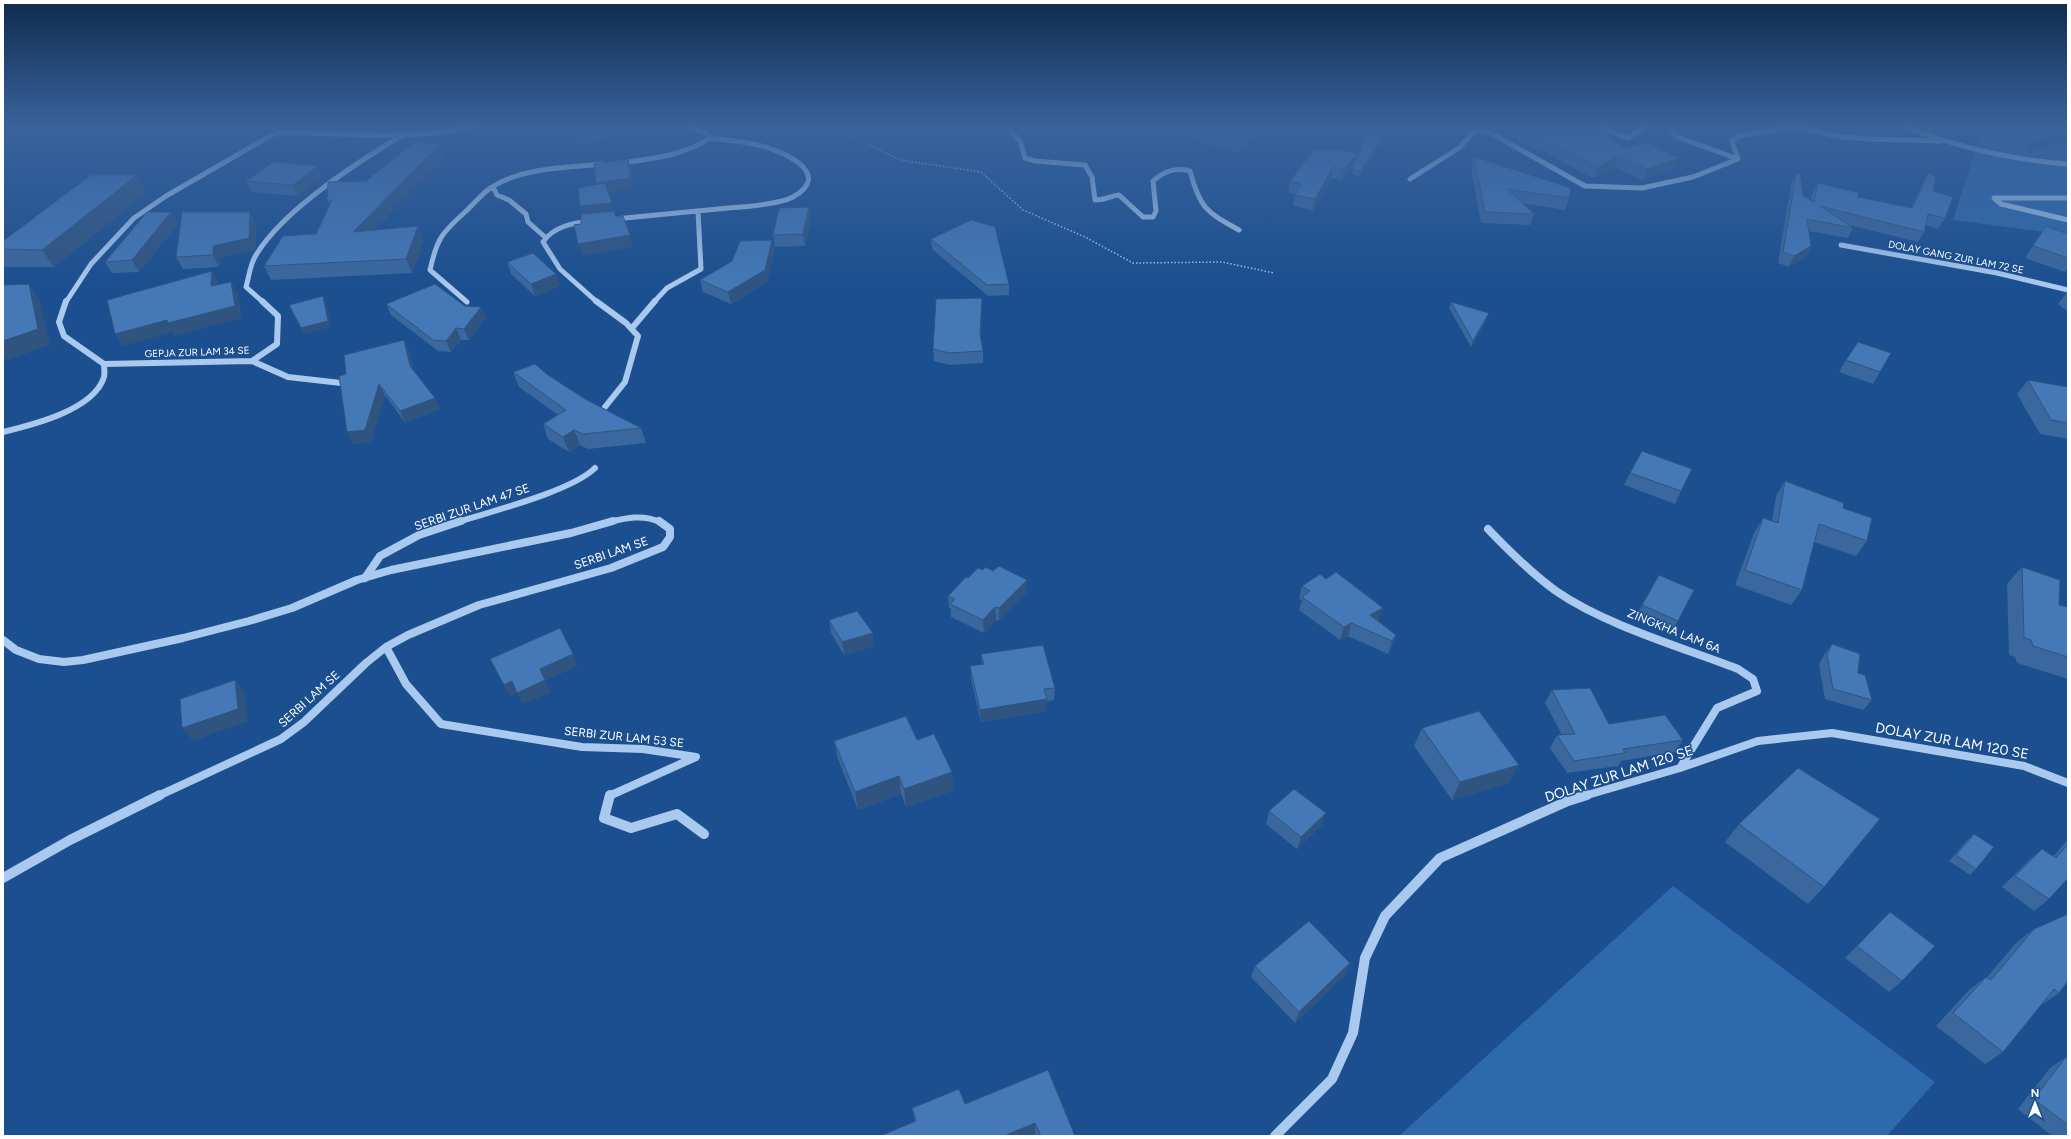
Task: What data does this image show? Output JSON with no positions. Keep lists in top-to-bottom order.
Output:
{
  "streets": {
    "street": [
      "DOLAY GANG ZUR LAM 72 SE",
      "GEPJA ZUR LAM 34 SE",
      "SERBI ZUR LAM 47 SE",
      "SERBI LAM SE",
      "ZINGKHA LAM 6A",
      "SERBI ZUR LAM 53 SE",
      "DOLAY ZUR LAM 120 SE"
    ]
  },
  "crossings": [
    ["SERBI ZUR LAM 47 SE", "SERBI LAM SE"],
    ["SERBI LAM SE", "SERBI ZUR LAM 53 SE"],
    ["ZINGKHA LAM 6A", "DOLAY ZUR LAM 120 SE"]
  ],
  "north": "top"
}
